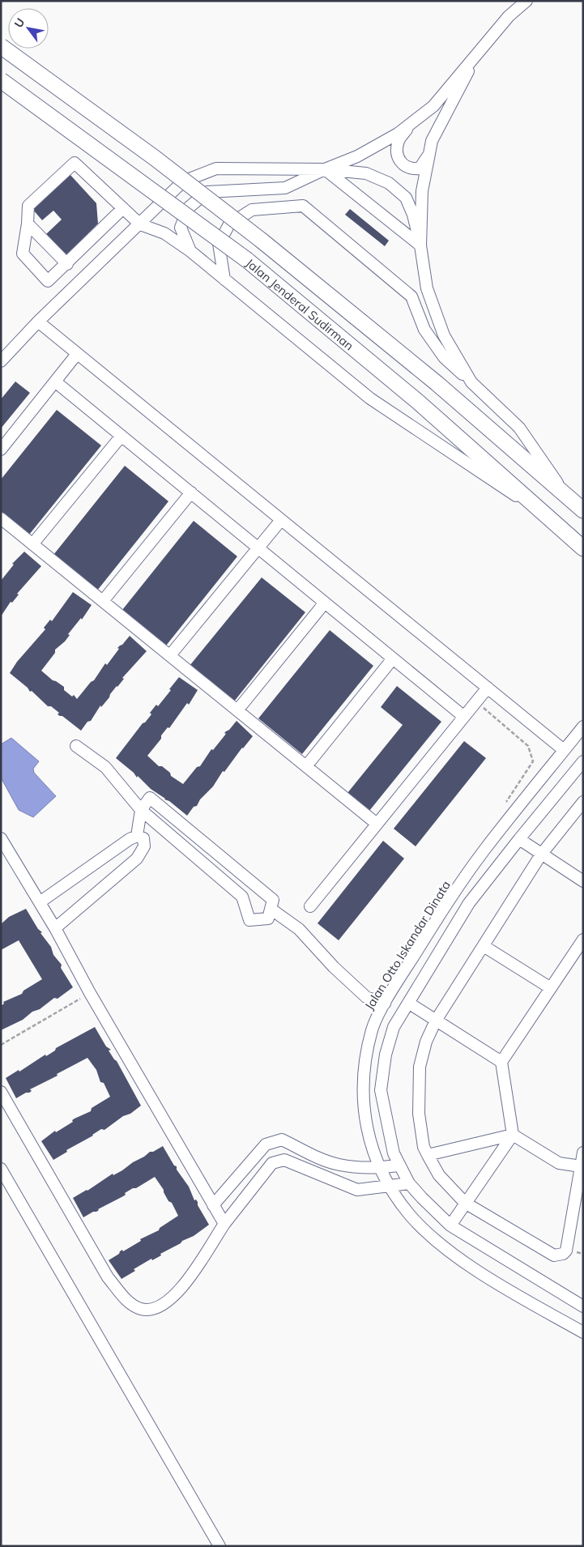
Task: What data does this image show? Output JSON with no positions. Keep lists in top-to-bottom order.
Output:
{
  "streets": {
    "main road": ["Jalan Jenderal Sudirman"],
    "street": ["Jalan Otto Iskandar Dinata"]
  },
  "north": "top left"
}
